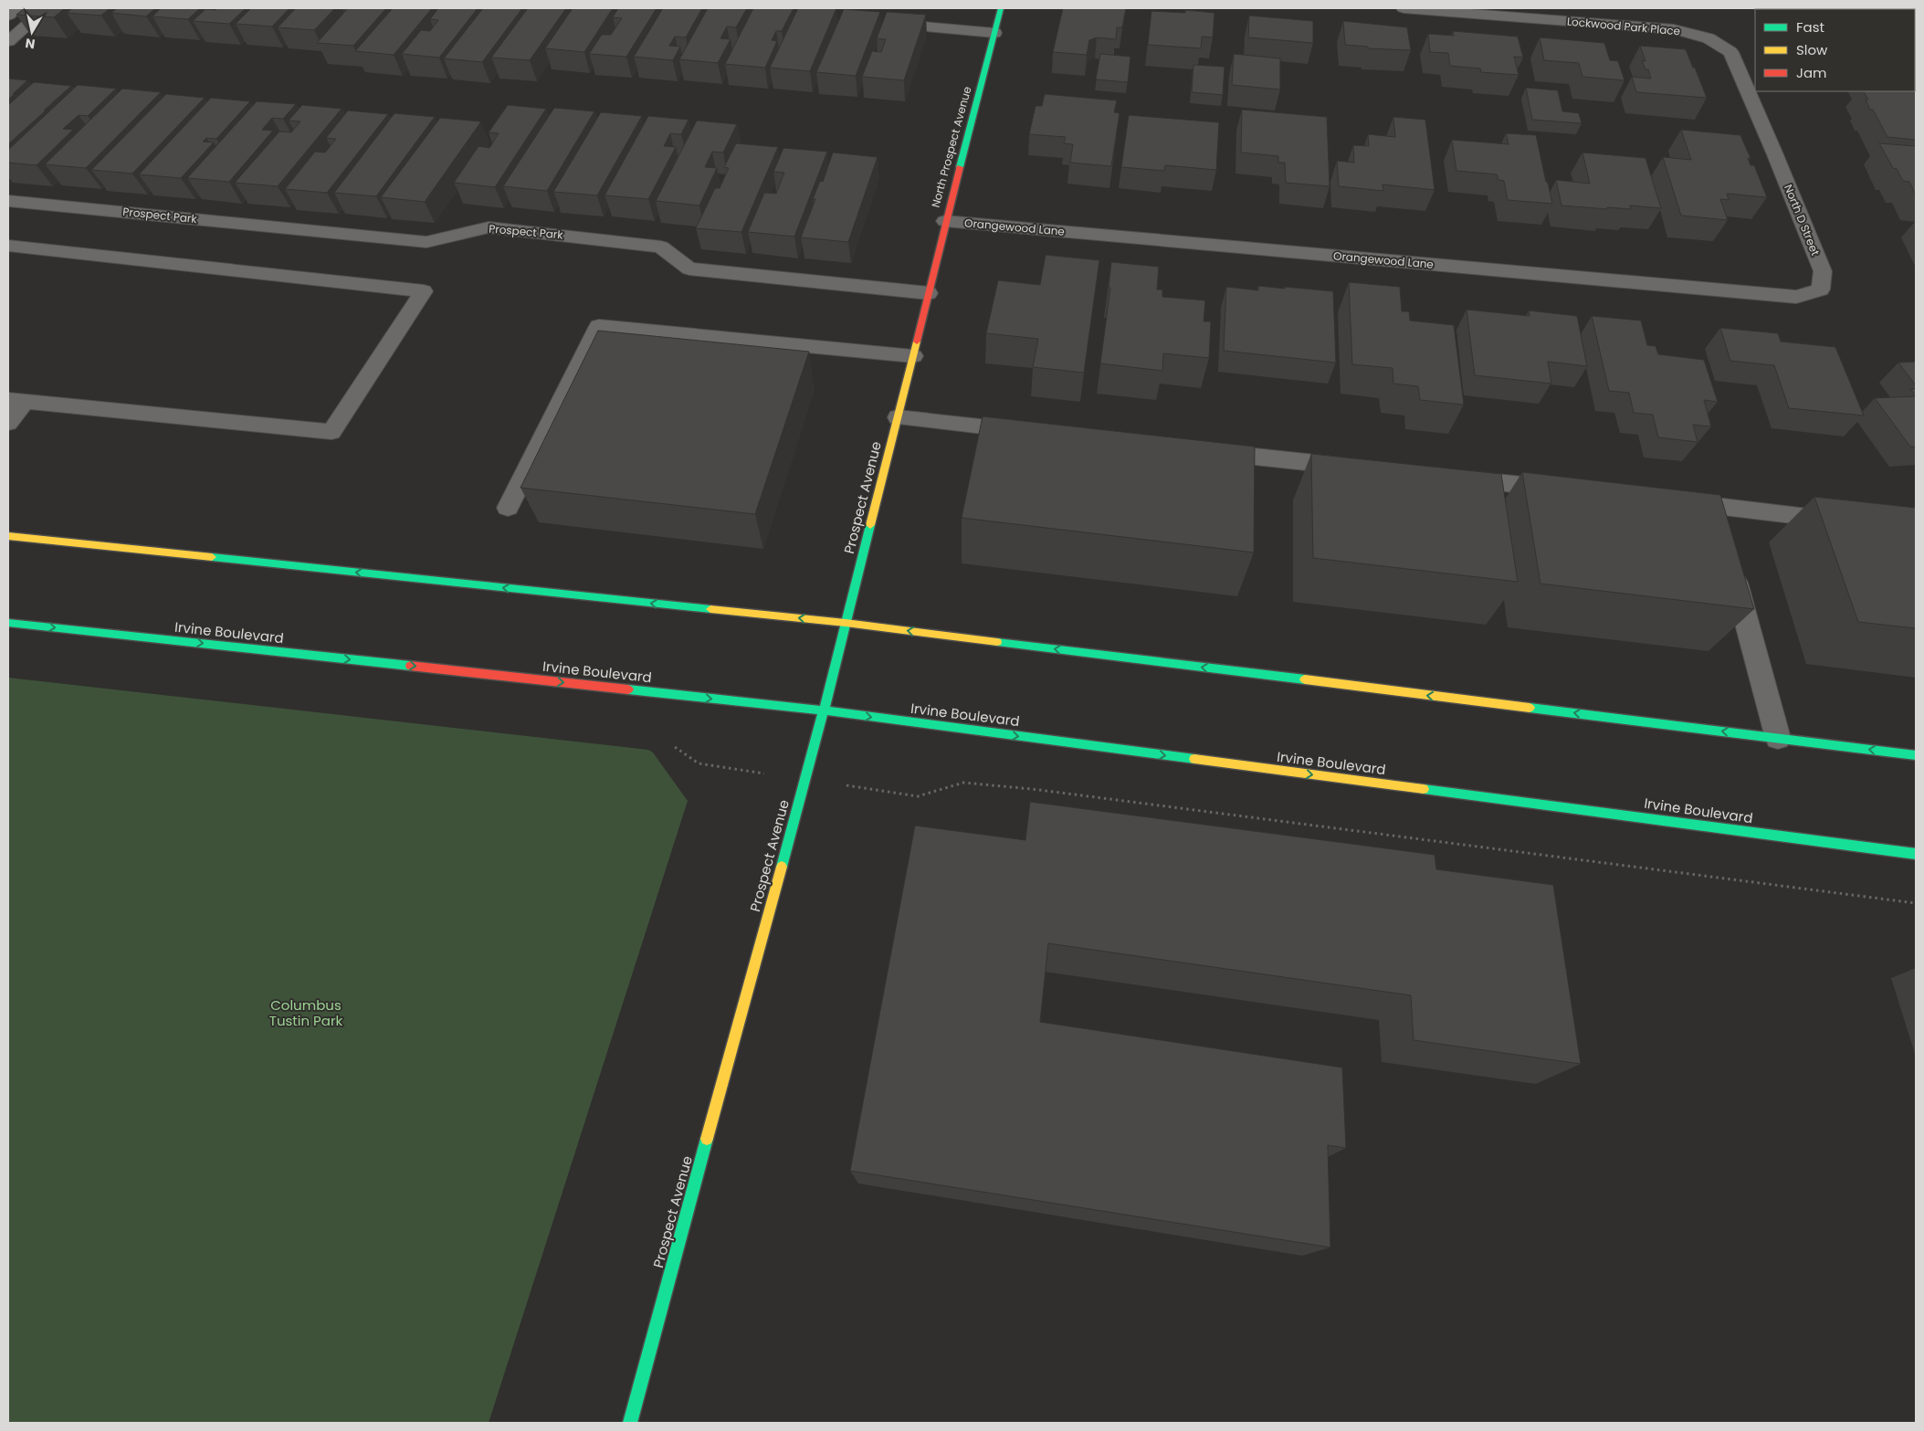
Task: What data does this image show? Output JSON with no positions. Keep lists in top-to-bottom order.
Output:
{
  "streets": {
    "main road": ["North Prospect Avenue", "Prospect Avenue", "Irvine Boulevard"],
    "street": [
      "Lockwood Park Place",
      "Prospect Park",
      "North D Street",
      "Orangewood Lane"
    ]
  },
  "crossings": [
    ["Lockwood Park Place", "North D Street"],
    ["North Prospect Avenue", "Prospect Park"],
    ["North Prospect Avenue", "Orangewood Lane"],
    ["North Prospect Avenue", "Prospect Avenue"],
    ["Prospect Park", "Prospect Avenue"],
    ["North D Street", "Orangewood Lane"],
    ["Prospect Avenue", "Irvine Boulevard"]
  ],
  "parks": ["Columbus Tustin Park"],
  "legend": ["Fast", "Slow", "Jam"],
  "north": "bottom"
}
